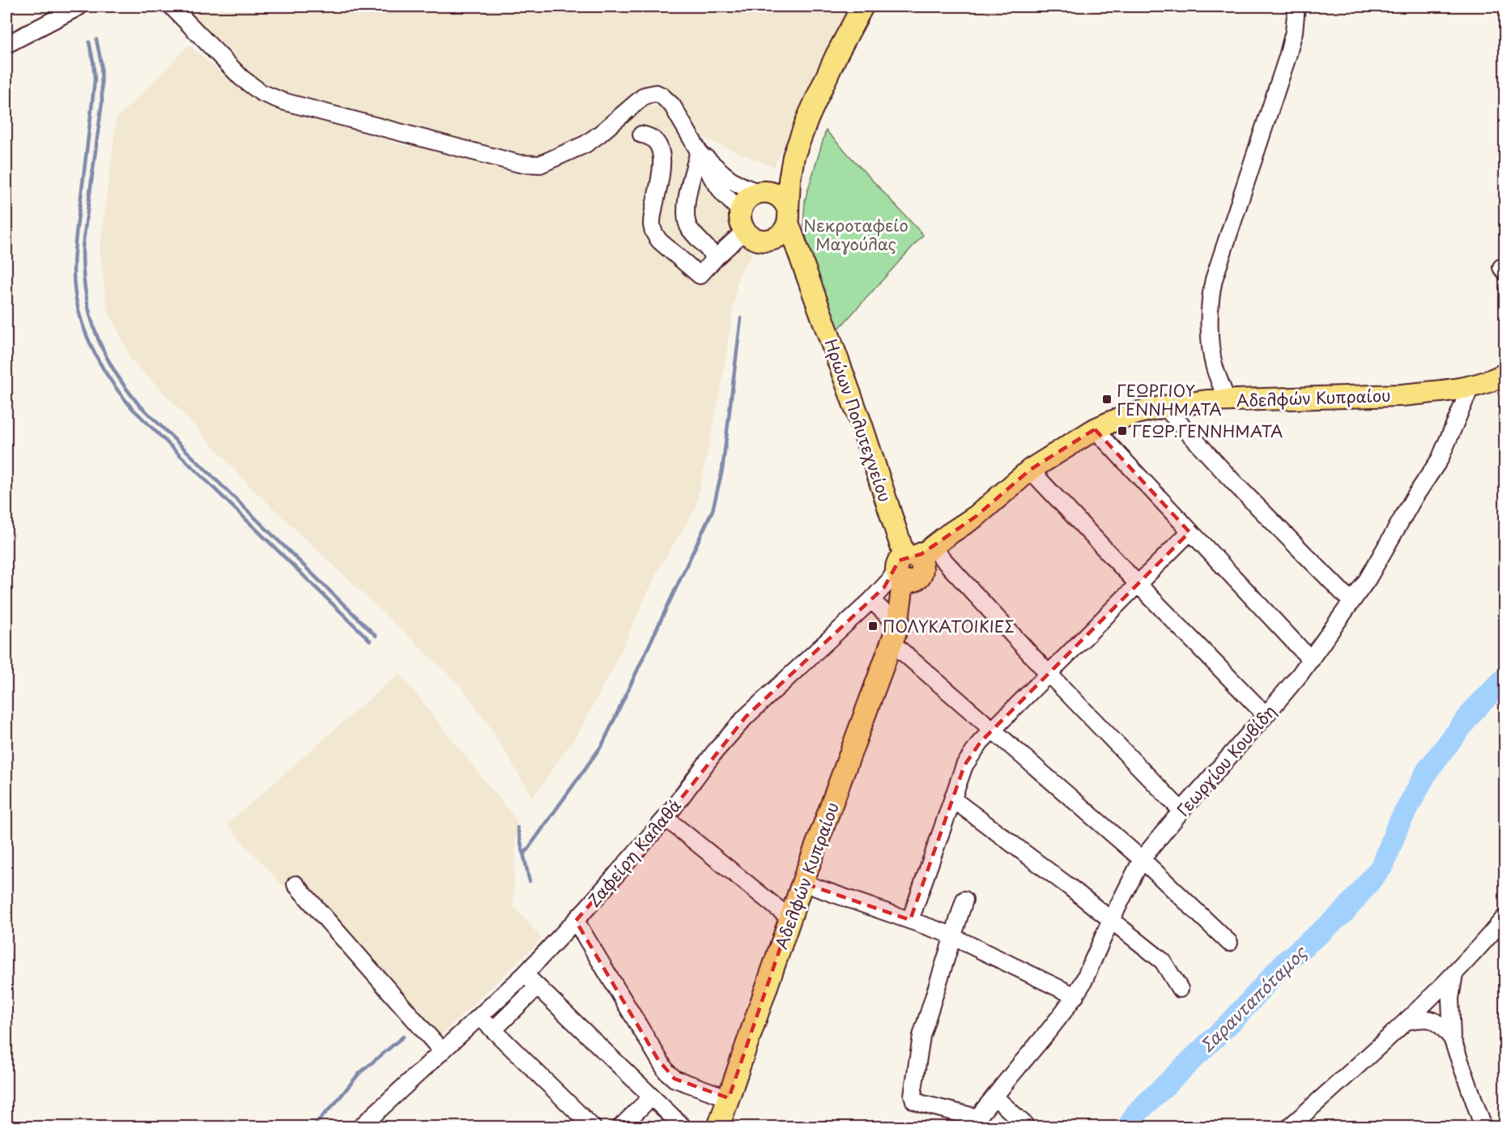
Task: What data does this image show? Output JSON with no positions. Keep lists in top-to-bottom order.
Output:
{
  "streets": {
    "main road": ["Αδελφών Κυπραίου", "Ηρώων Πολυτεχνείου"],
    "street": ["Γεωργίου Κουβίδη", "Ζαφείρη Καλαθά"]
  },
  "crossings": [
    ["Αδελφών Κυπραίου", "Ηρώων Πολυτεχνείου"],
    ["Αδελφών Κυπραίου", "Γεωργίου Κουβίδη"],
    ["Αδελφών Κυπραίου", "Ζαφείρη Καλαθά"],
    ["Ηρώων Πολυτεχνείου", "Ζαφείρη Καλαθά"]
  ],
  "water": ["Σαρανταπόταμος"],
  "parks": ["Νεκροταφείο Μαγούλας"],
  "places": {
    "transit": ["ΓΕΩΡΓΙΟΥ ΓΕΝΝΗΜΑΤΑ", "ΓΕΩΡ.ΓΕΝΝΗΜΑΤΑ", "ΠΟΛΥΚΑΤΟΙΚΙΕΣ"]
  }
}
